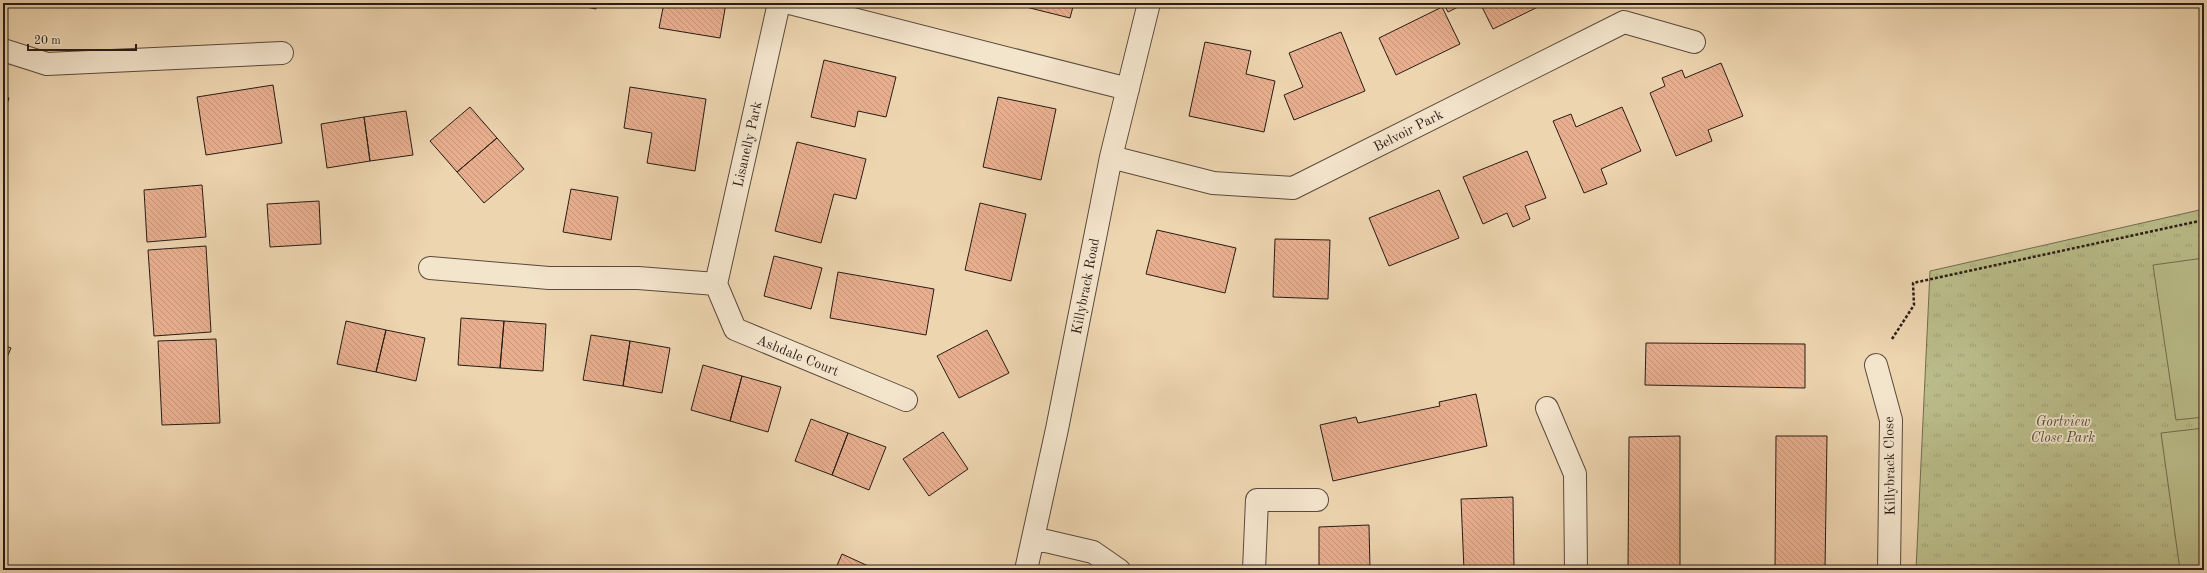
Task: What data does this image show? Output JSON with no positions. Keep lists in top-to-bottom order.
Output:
{
  "streets": {
    "street": [
      "Belvoir Park",
      "Lisanelly Park",
      "Killybrack Road",
      "Ashdale Court",
      "Killybrack Close"
    ]
  },
  "crossings": [
    ["Belvoir Park", "Killybrack Road"],
    ["Lisanelly Park", "Ashdale Court"]
  ],
  "parks": ["Gortview Close Park"],
  "scale_bar": "20 m"
}
